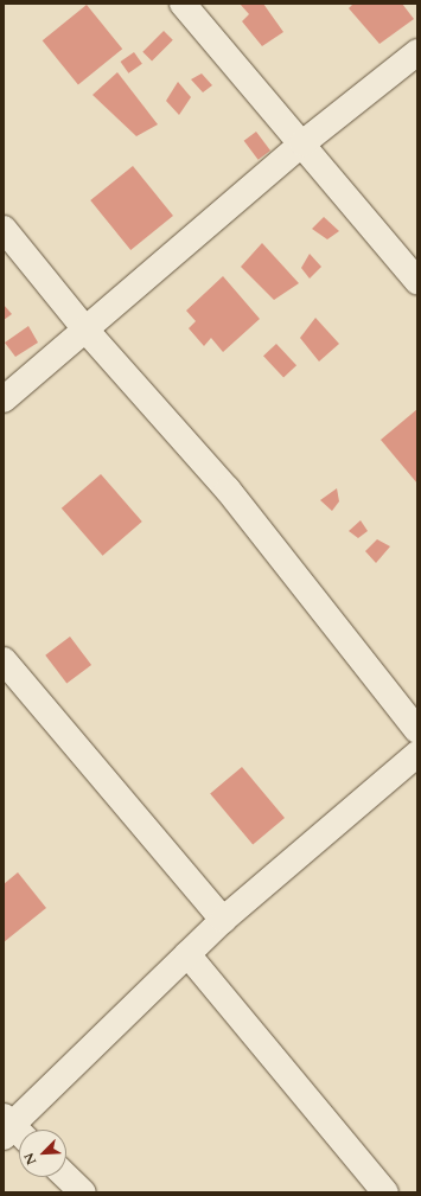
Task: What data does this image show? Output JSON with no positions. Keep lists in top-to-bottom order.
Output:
{
  "north": "bottom left"
}
